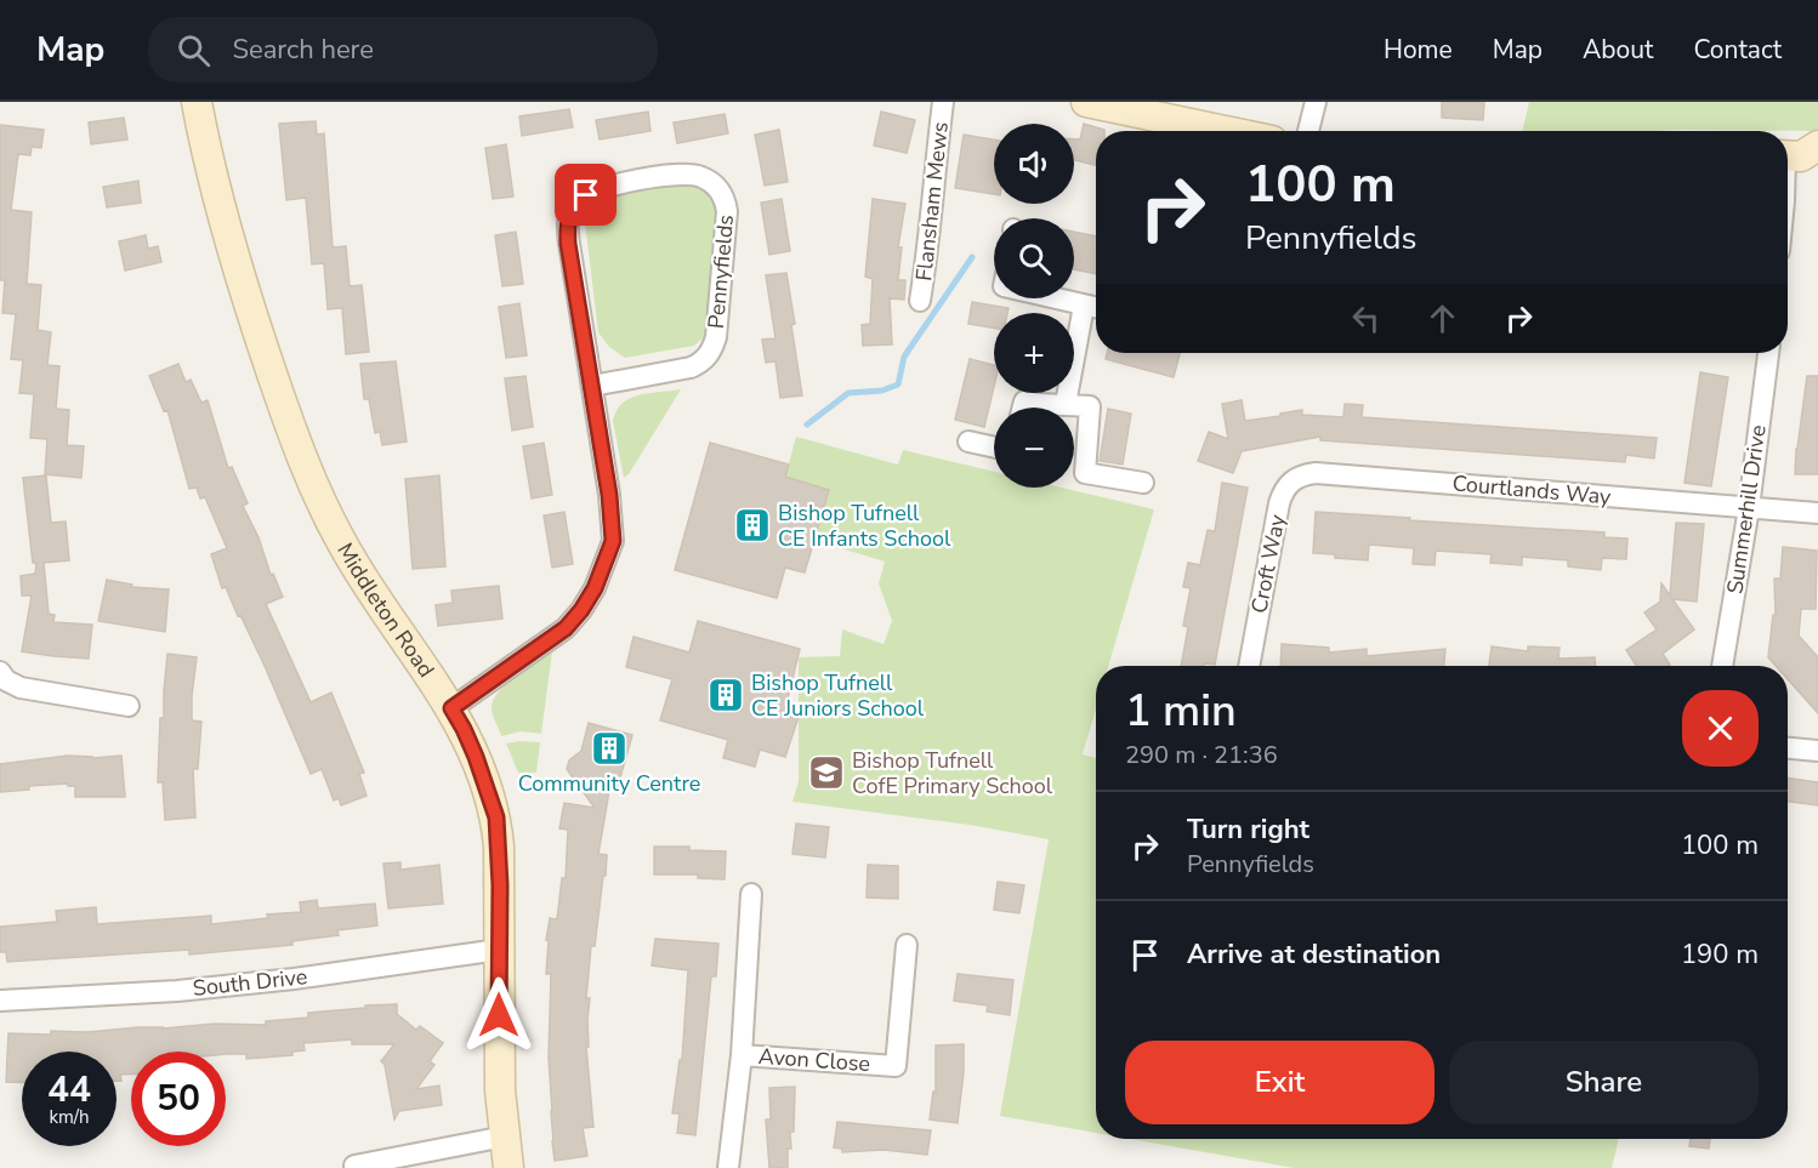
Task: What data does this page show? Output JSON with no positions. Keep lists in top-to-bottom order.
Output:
{
  "streets": {
    "main road": ["Middleton Road"],
    "street": [
      "Flansham Mews",
      "Pennyfields",
      "Courtlands Way",
      "Summerhill Drive",
      "Croft Way",
      "South Drive",
      "Avon Close"
    ]
  },
  "crossings": [
    ["Pennyfields", "Middleton Road"],
    ["Courtlands Way", "Summerhill Drive"],
    ["Courtlands Way", "Croft Way"],
    ["Middleton Road", "South Drive"]
  ],
  "places": {
    "building": ["Bishop Tufnell CE Infants School", "Bishop Tufnell CE Juniors School", "Community Centre"],
    "school or university": ["Bishop Tufnell CofE Primary School"]
  },
  "page": {
    "header": "Map",
    "search": "Search here",
    "nav": [
      "Home",
      "Map",
      "About",
      "Contact"
    ],
    "map_buttons": ["+", "−"],
    "turn": ["100 m", "Pennyfields"],
    "heading": ["1 min", "290 m · 21:36"],
    "list": [
      {
        "name": "Turn right",
        "note": "Pennyfields",
        "value": "100 m"
      },
      {
        "name": "Arrive at destination",
        "value": "190 m"
      }
    ],
    "buttons": ["Exit", "Share"],
    "speed": "44 km/h",
    "limit": "50"
  }
}
